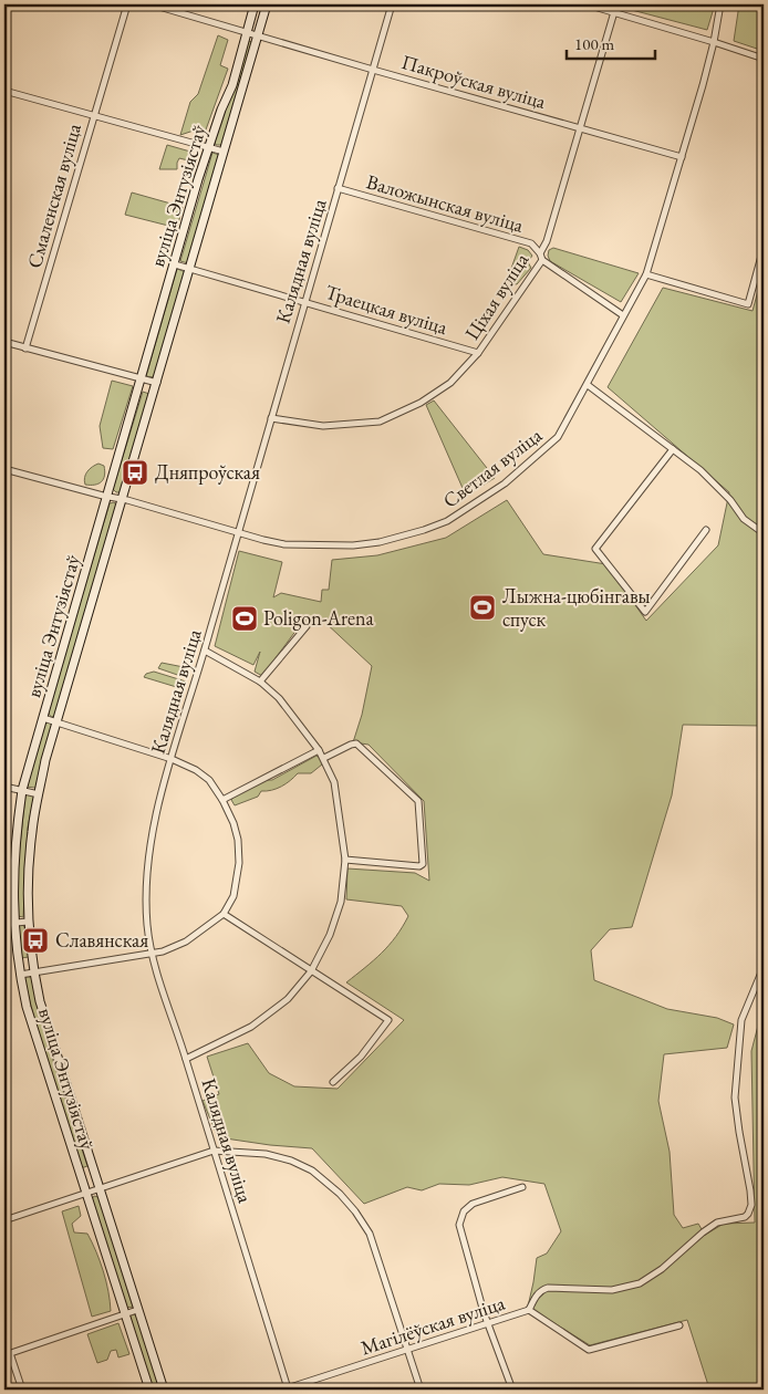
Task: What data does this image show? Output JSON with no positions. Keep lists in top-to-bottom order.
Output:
{
  "streets": {
    "street": [
      "Пакроўская вуліца",
      "Смаленская вуліца",
      "вуліца Энтузіястаў",
      "Валожынская вуліца",
      "Калядная вуліца",
      "Ціхая вуліца",
      "Траецкая вуліца",
      "Светлая вуліца",
      "Магілёўская вуліца"
    ]
  },
  "crossings": [
    ["Пакроўская вуліца", "вуліца Энтузіястаў"],
    ["Пакроўская вуліца", "Калядная вуліца"],
    ["Пакроўская вуліца", "Ціхая вуліца"],
    ["Пакроўская вуліца", "Светлая вуліца"],
    ["вуліца Энтузіястаў", "Траецкая вуліца"],
    ["вуліца Энтузіястаў", "Светлая вуліца"],
    ["Валожынская вуліца", "Калядная вуліца"],
    ["Валожынская вуліца", "Ціхая вуліца"],
    ["Калядная вуліца", "Ціхая вуліца"],
    ["Калядная вуліца", "Траецкая вуліца"],
    ["Калядная вуліца", "Светлая вуліца"],
    ["Калядная вуліца", "Магілёўская вуліца"],
    ["Ціхая вуліца", "Траецкая вуліца"]
  ],
  "places": {
    "bus stop": ["Дняпроўская", "Славянская"],
    "sports": ["Лыжна-цюбінгавы спуск", "Poligon-Arena"]
  },
  "scale_bar": "100 m"
}
